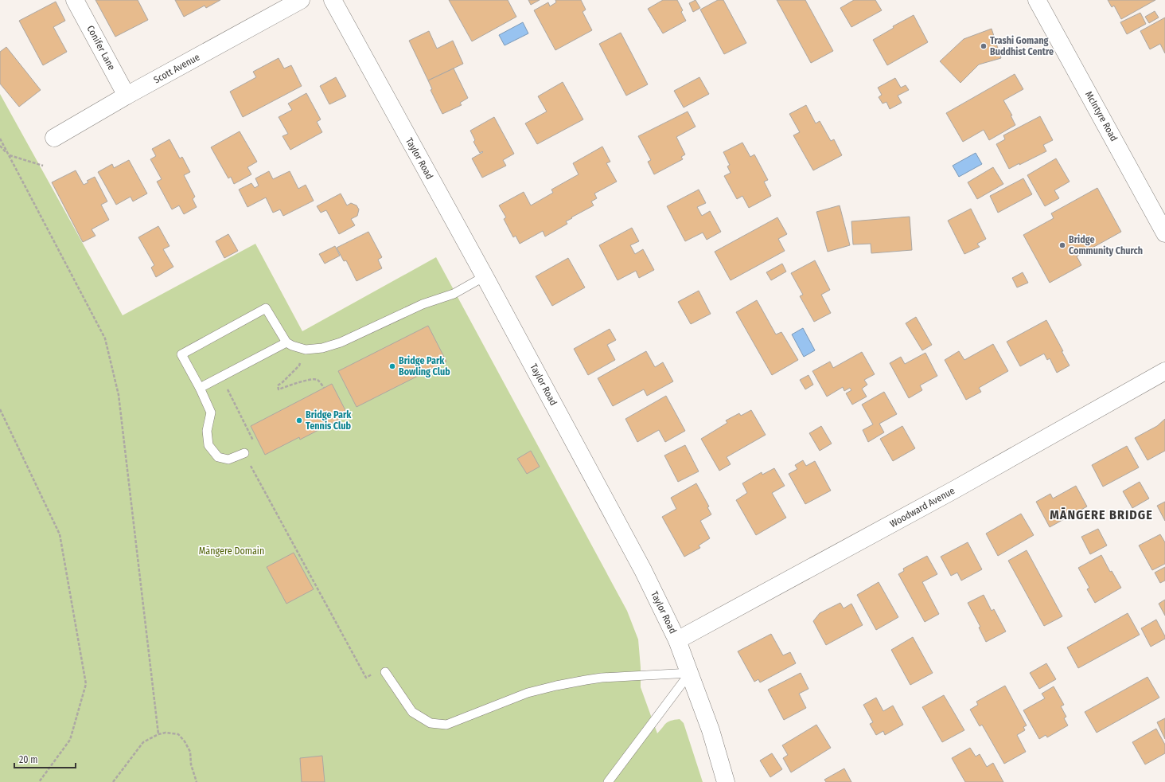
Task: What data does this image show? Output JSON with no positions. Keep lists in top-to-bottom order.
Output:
{
  "streets": {
    "street": [
      "Conifer Lane",
      "Scott Avenue",
      "McIntyre Road",
      "Taylor Road",
      "Woodward Avenue"
    ]
  },
  "crossings": [
    ["Conifer Lane", "Scott Avenue"],
    ["Taylor Road", "Woodward Avenue"]
  ],
  "districts": ["MĀNGERE BRIDGE"],
  "parks": ["Māngere Domain"],
  "places": [
    "Trashi Gomang Buddhist Centre",
    "Bridge Community Church",
    "Bridge Park Bowling Club",
    "Bridge Park Tennis Club"
  ],
  "scale_bar": "20 m"
}
